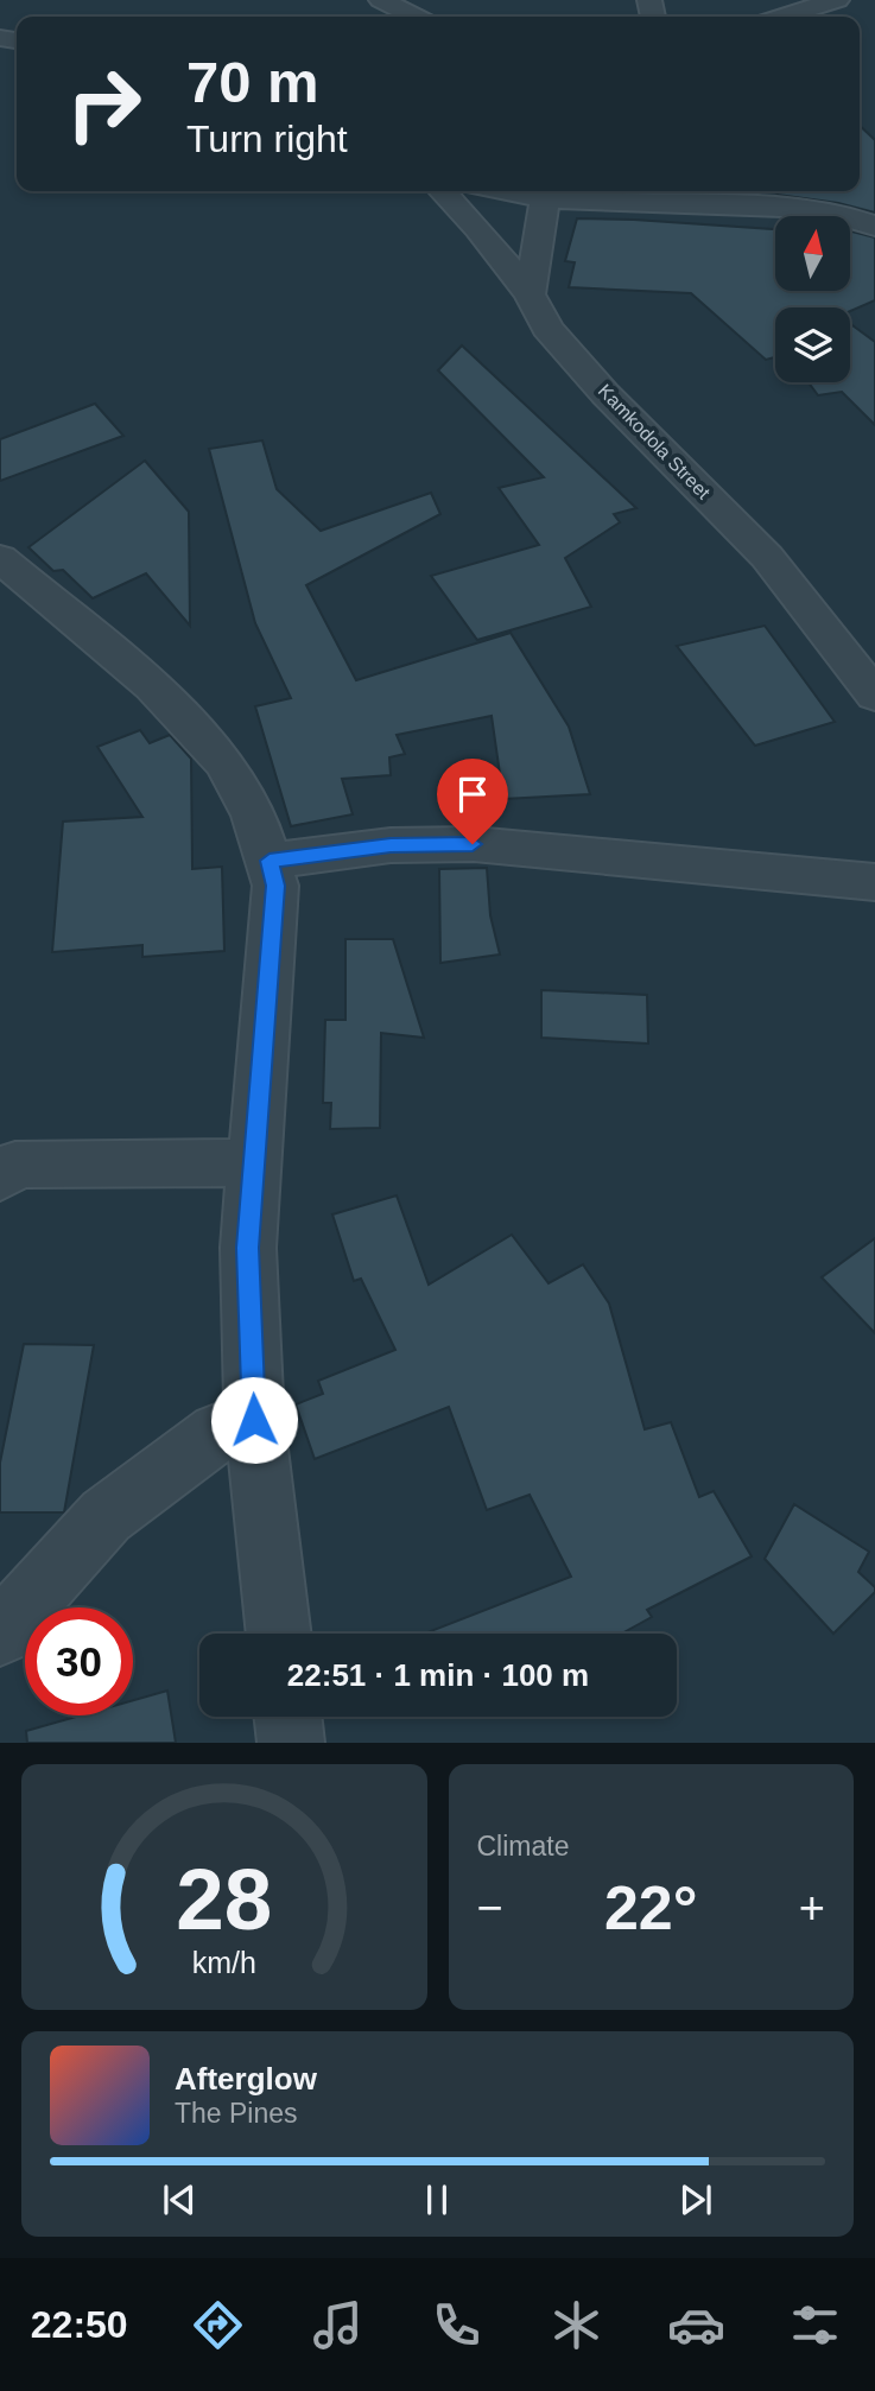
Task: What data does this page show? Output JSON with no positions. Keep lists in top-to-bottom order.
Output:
{
  "streets": {
    "street": ["Kamkodola Street"]
  },
  "north": "top",
  "page": {
    "turn": ["70 m", "Turn right"],
    "limit": "30",
    "trip": "22:51 · 1 min · 100 m",
    "tile": "Climate",
    "heat": ["−", "22°", "+"],
    "song": ["Afterglow", "The Pines"],
    "tabs": "22:50",
    "gauge": ["28", "km/h"]
  }
}
